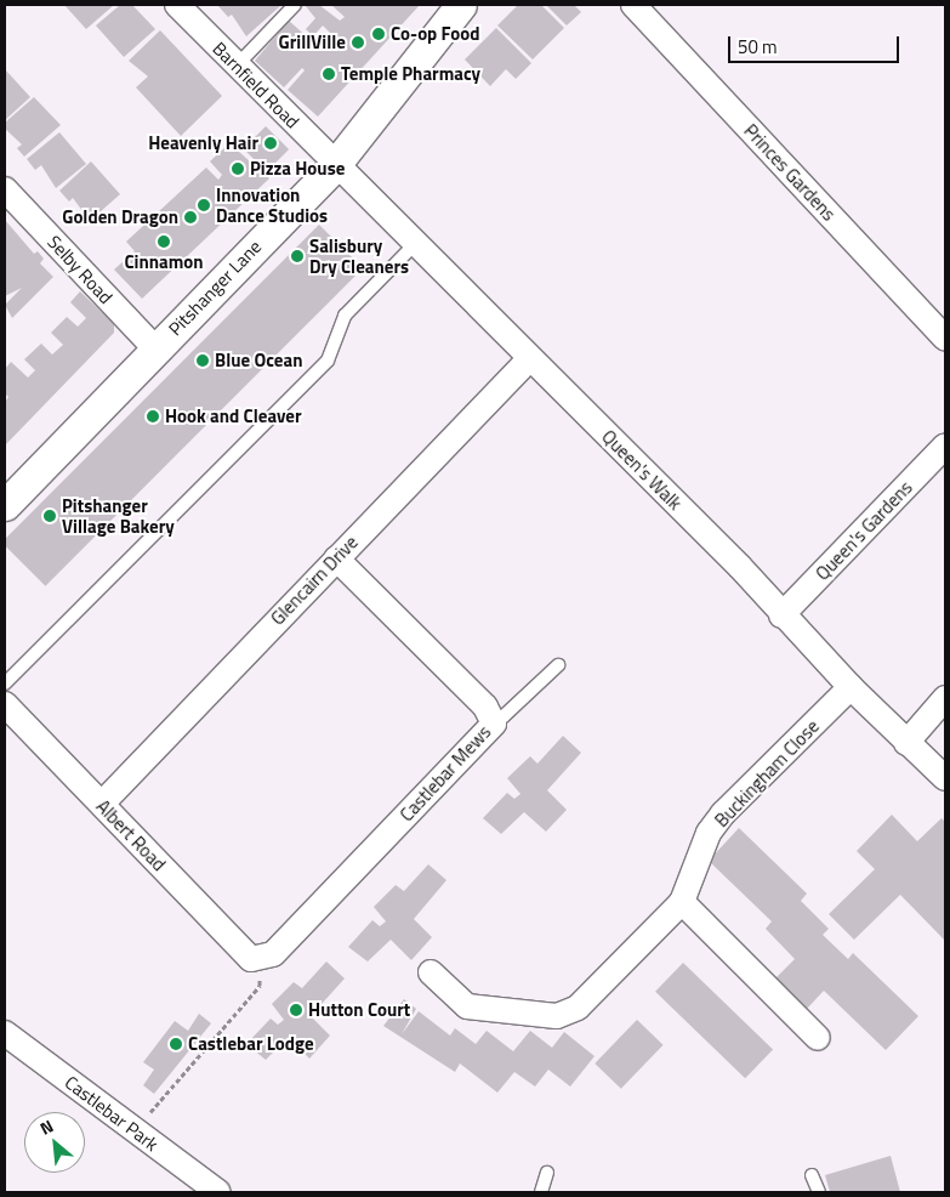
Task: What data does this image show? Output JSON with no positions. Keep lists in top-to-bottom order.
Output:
{
  "streets": {
    "street": [
      "Barnfield Road",
      "Princes Gardens",
      "Selby Road",
      "Pitshanger Lane",
      "Queen's Walk",
      "Queen's Gardens",
      "Glencairn Drive",
      "Castlebar Mews",
      "Buckingham Close",
      "Albert Road",
      "Castlebar Park"
    ]
  },
  "crossings": [
    ["Barnfield Road", "Pitshanger Lane"],
    ["Barnfield Road", "Queen's Walk"],
    ["Selby Road", "Pitshanger Lane"],
    ["Pitshanger Lane", "Queen's Walk"],
    ["Queen's Walk", "Queen's Gardens"],
    ["Queen's Walk", "Glencairn Drive"],
    ["Queen's Walk", "Buckingham Close"],
    ["Glencairn Drive", "Castlebar Mews"],
    ["Glencairn Drive", "Albert Road"],
    ["Castlebar Mews", "Albert Road"]
  ],
  "places": [
    "Co-op Food",
    "GrillVille",
    "Temple Pharmacy",
    "Heavenly Hair",
    "Pizza House",
    "Innovation Dance Studios",
    "Golden Dragon",
    "Cinnamon",
    "Salisbury Dry Cleaners",
    "Blue Ocean",
    "Hook and Cleaver",
    "Pitshanger Village Bakery",
    "Hutton Court",
    "Castlebar Lodge"
  ],
  "scale_bar": "50 m",
  "north": "top left"
}
